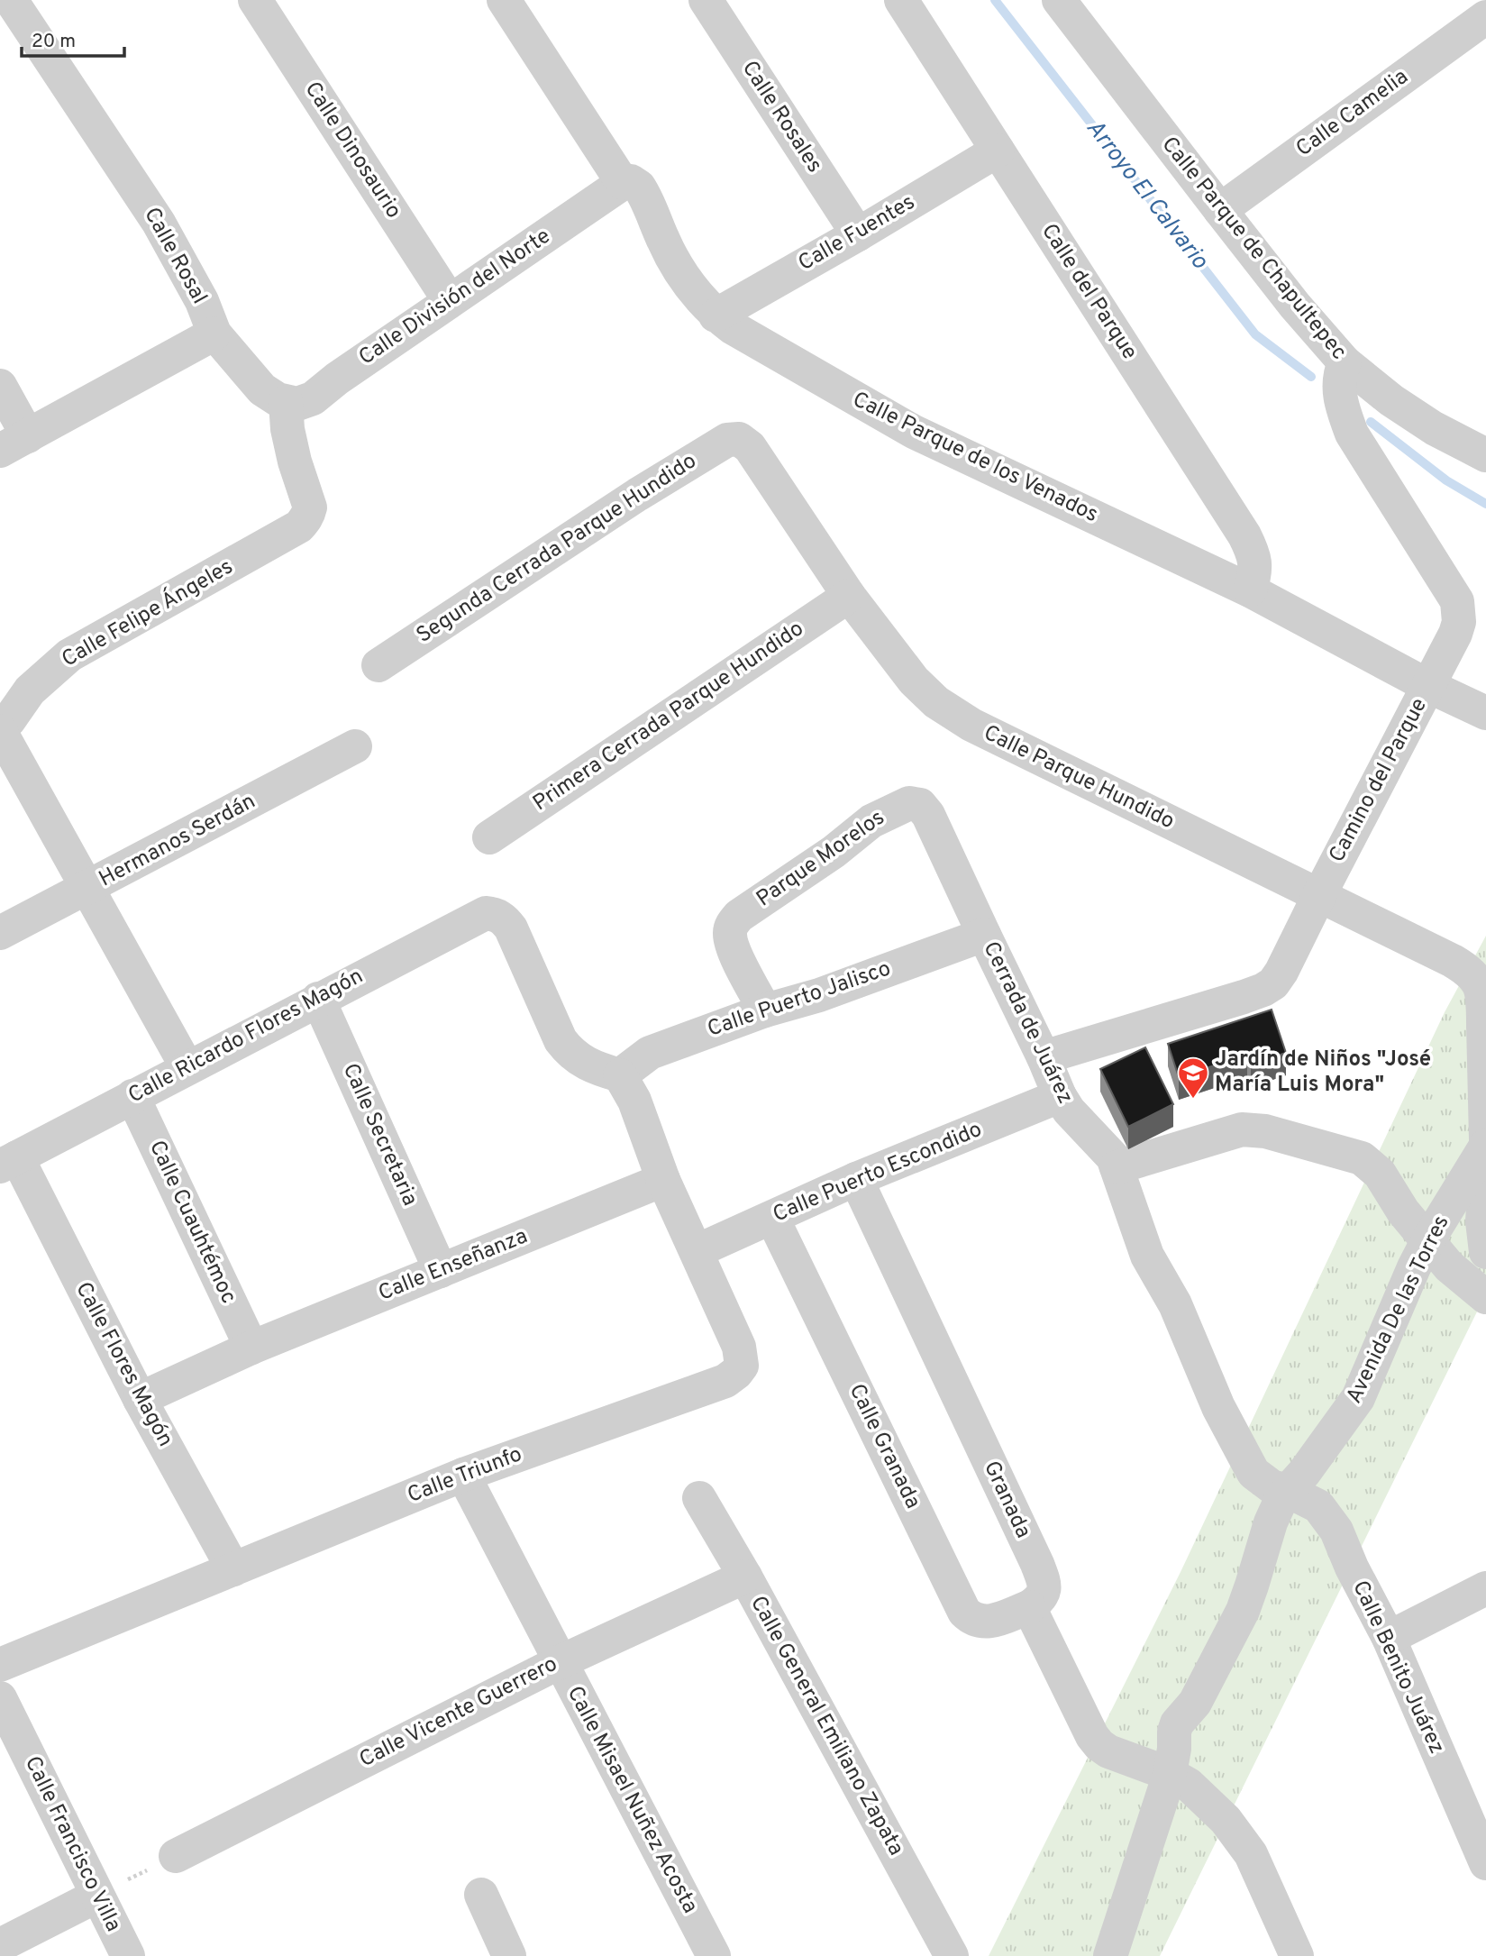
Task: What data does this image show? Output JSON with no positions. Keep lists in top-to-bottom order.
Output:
{
  "streets": {
    "street": [
      "Calle Camelia",
      "Calle Rosales",
      "Calle Dinosaurio",
      "Calle Fuentes",
      "Calle Parque de Chapultepec",
      "Calle Rosal",
      "Calle del Parque",
      "Calle División del Norte",
      "Calle Parque de los Venados",
      "Segunda Cerrada Parque Hundido",
      "Calle Felipe Ángeles",
      "Primera Cerrada Parque Hundido",
      "Calle Parque Hundido",
      "Camino del Parque",
      "Hermanos Serdán",
      "Parque Morelos",
      "Calle Puerto Jalisco",
      "Cerrada de Juárez",
      "Calle Ricardo Flores Magón",
      "Calle Secretaria",
      "Calle Puerto Escondido",
      "Calle Cuauhtémoc",
      "Calle Enseñanza",
      "Avenida De las Torres",
      "Calle Flores Magón",
      "Calle Granada",
      "Calle Triunfo",
      "Granada",
      "Calle Benito Juárez",
      "Calle Vicente Guerrero",
      "Calle General Emiliano Zapata",
      "Calle Misael Nuñez Acosta",
      "Calle Francisco Villa"
    ]
  },
  "crossings": [
    ["Calle Camelia", "Calle Parque de Chapultepec"],
    ["Calle Rosales", "Calle Fuentes"],
    ["Calle Dinosaurio", "Calle División del Norte"],
    ["Calle Fuentes", "Calle del Parque"],
    ["Calle Fuentes", "Calle Parque de los Venados"],
    ["Calle Parque de Chapultepec", "Camino del Parque"],
    ["Calle Rosal", "Calle División del Norte"],
    ["Calle Rosal", "Calle Felipe Ángeles"],
    ["Calle del Parque", "Calle Parque de los Venados"],
    ["Calle División del Norte", "Calle Parque de los Venados"],
    ["Calle División del Norte", "Calle Felipe Ángeles"],
    ["Calle Parque de los Venados", "Camino del Parque"],
    ["Segunda Cerrada Parque Hundido", "Calle Parque Hundido"],
    ["Primera Cerrada Parque Hundido", "Calle Parque Hundido"],
    ["Calle Parque Hundido", "Camino del Parque"],
    ["Camino del Parque", "Cerrada de Juárez"],
    ["Parque Morelos", "Calle Puerto Jalisco"],
    ["Parque Morelos", "Cerrada de Juárez"],
    ["Calle Puerto Jalisco", "Cerrada de Juárez"],
    ["Calle Puerto Jalisco", "Calle Ricardo Flores Magón"],
    ["Cerrada de Juárez", "Calle Puerto Escondido"],
    ["Cerrada de Juárez", "Avenida De las Torres"],
    ["Cerrada de Juárez", "Calle Benito Juárez"],
    ["Calle Ricardo Flores Magón", "Calle Secretaria"],
    ["Calle Ricardo Flores Magón", "Calle Cuauhtémoc"],
    ["Calle Ricardo Flores Magón", "Calle Flores Magón"],
    ["Calle Secretaria", "Calle Enseñanza"],
    ["Calle Puerto Escondido", "Calle Granada"],
    ["Calle Puerto Escondido", "Calle Triunfo"],
    ["Calle Puerto Escondido", "Granada"],
    ["Calle Cuauhtémoc", "Calle Enseñanza"],
    ["Calle Enseñanza", "Calle Flores Magón"],
    ["Calle Enseñanza", "Calle Triunfo"],
    ["Avenida De las Torres", "Calle Benito Juárez"],
    ["Calle Flores Magón", "Calle Triunfo"],
    ["Calle Granada", "Granada"],
    ["Calle Triunfo", "Calle Misael Nuñez Acosta"],
    ["Calle Vicente Guerrero", "Calle General Emiliano Zapata"],
    ["Calle Vicente Guerrero", "Calle Misael Nuñez Acosta"]
  ],
  "water": ["Arroyo El Calvario"],
  "places": {
    "school or university": ["Jardín de Niños \"José María Luis Mora\""]
  },
  "scale_bar": "20 m"
}
